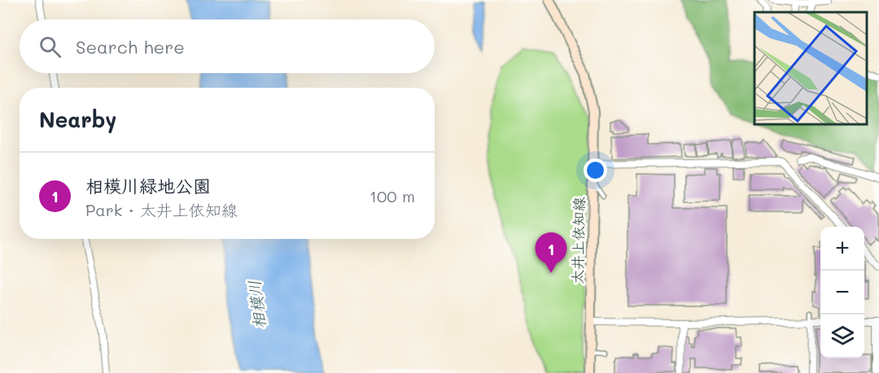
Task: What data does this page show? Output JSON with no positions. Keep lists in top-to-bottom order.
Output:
{
  "streets": {
    "main road": ["太井上依知線"]
  },
  "water": ["相模川"],
  "page": {
    "search": "Search here",
    "heading": "Nearby",
    "list": [
      {
        "mark": "1",
        "name": "相模川緑地公園",
        "note": "Park · 太井上依知線",
        "value": "100 m"
      }
    ],
    "map_buttons": ["+", "−"],
    "pins": "1"
  }
}
